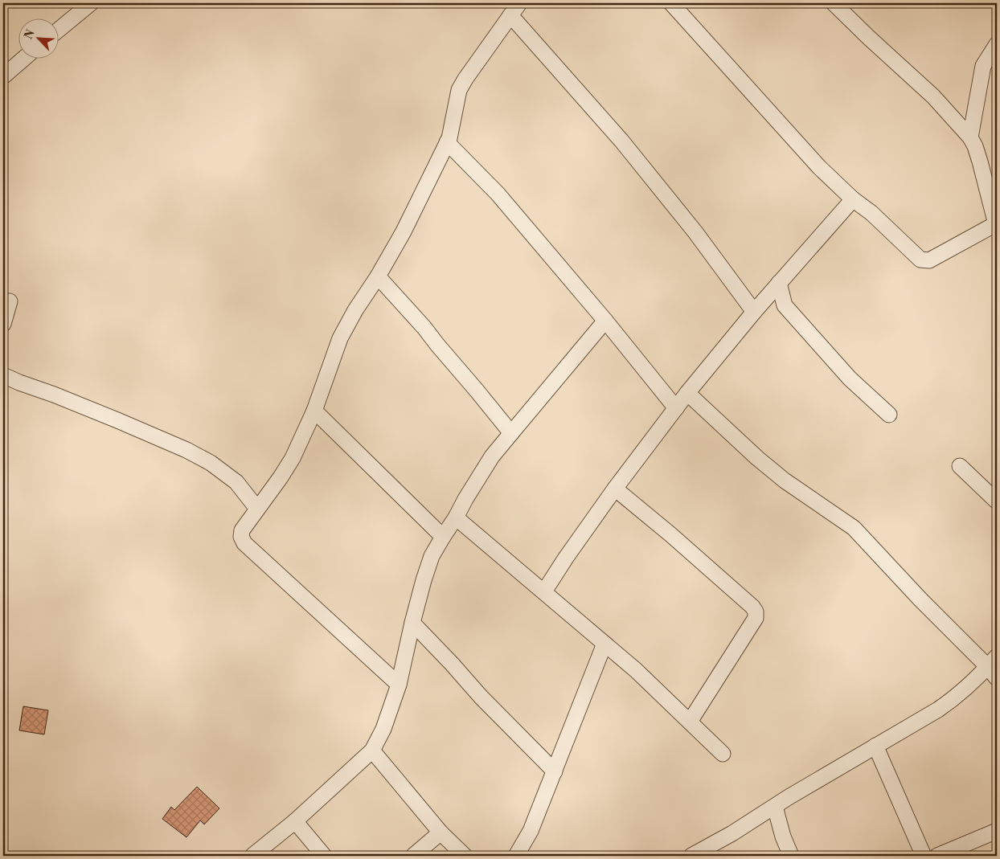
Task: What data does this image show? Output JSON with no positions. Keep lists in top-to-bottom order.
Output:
{
  "north": "top left"
}
